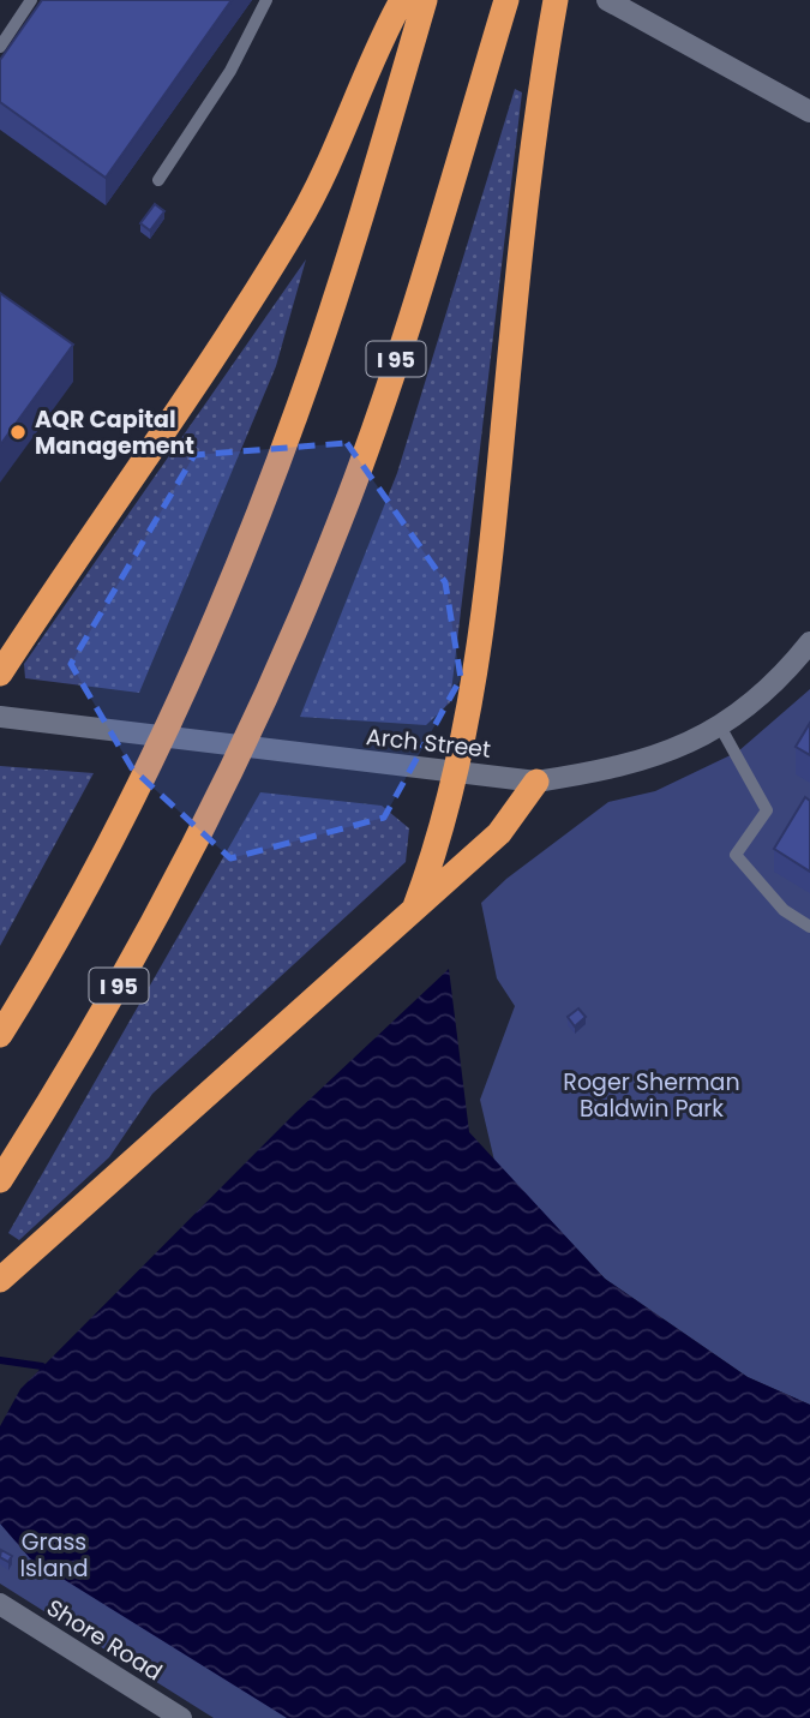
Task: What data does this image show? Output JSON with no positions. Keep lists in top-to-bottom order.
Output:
{
  "streets": {
    "highway": ["I 95"],
    "main road": ["Arch Street", "Shore Road"]
  },
  "parks": ["Roger Sherman Baldwin Park", "Grass Island"],
  "places": ["AQR Capital Management"]
}
